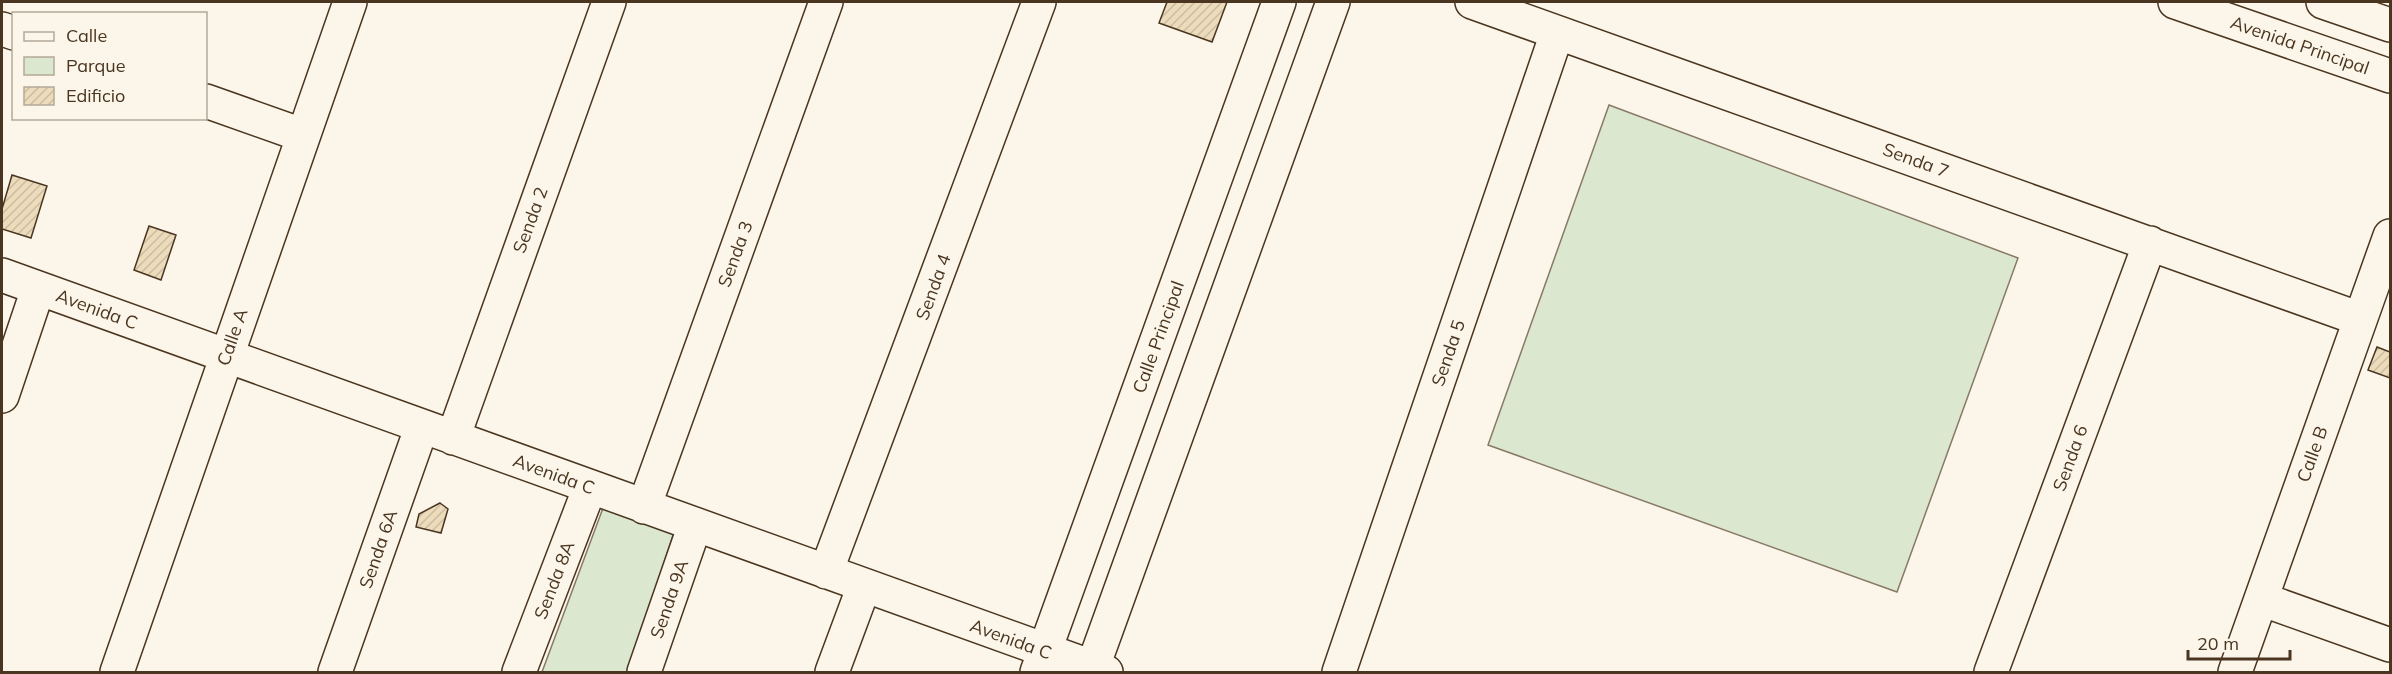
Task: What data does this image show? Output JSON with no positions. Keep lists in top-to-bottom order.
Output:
{
  "streets": {
    "street": [
      "Avenida Principal",
      "Senda 7",
      "Senda 2",
      "Senda 3",
      "Senda 4",
      "Avenida C",
      "Calle A",
      "Calle Principal",
      "Senda 5",
      "Calle B",
      "Senda 6",
      "Senda 6A",
      "Senda 8A",
      "Senda 9A"
    ]
  },
  "crossings": [
    ["Senda 7", "Senda 5"],
    ["Senda 7", "Calle B"],
    ["Senda 7", "Senda 6"],
    ["Senda 2", "Avenida C"],
    ["Senda 3", "Avenida C"],
    ["Senda 4", "Avenida C"],
    ["Avenida C", "Calle A"],
    ["Avenida C", "Calle Principal"],
    ["Avenida C", "Senda 6A"],
    ["Avenida C", "Senda 8A"],
    ["Avenida C", "Senda 9A"]
  ],
  "legend": ["Calle", "Parque", "Edificio"],
  "scale_bar": "20 m"
}
